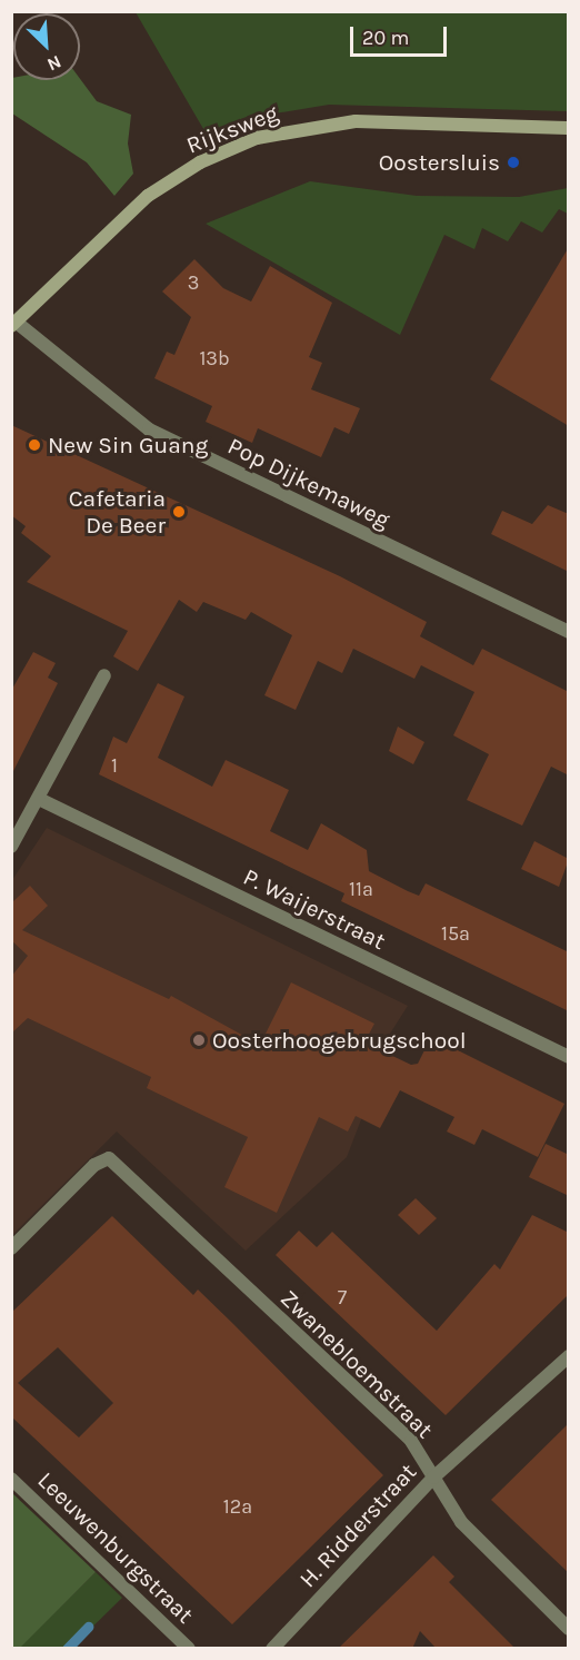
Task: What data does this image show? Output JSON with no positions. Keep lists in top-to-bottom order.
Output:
{
  "streets": {
    "main road": ["Rijksweg"],
    "street": [
      "Pop Dijkemaweg",
      "P. Waijerstraat",
      "Zwanebloemstraat",
      "H. Ridderstraat",
      "Leeuwenburgstraat"
    ]
  },
  "crossings": [
    ["Rijksweg", "Pop Dijkemaweg"],
    ["Zwanebloemstraat", "H. Ridderstraat"]
  ],
  "places": [
    "Oostersluis",
    "New Sin Guang",
    "Cafetaria De Beer",
    "Oosterhoogebrugschool"
  ],
  "house_numbers": [
    "3",
    "13b",
    "1",
    "11a",
    "15a",
    "7",
    "12a"
  ],
  "scale_bar": "20 m",
  "north": "bottom right"
}
